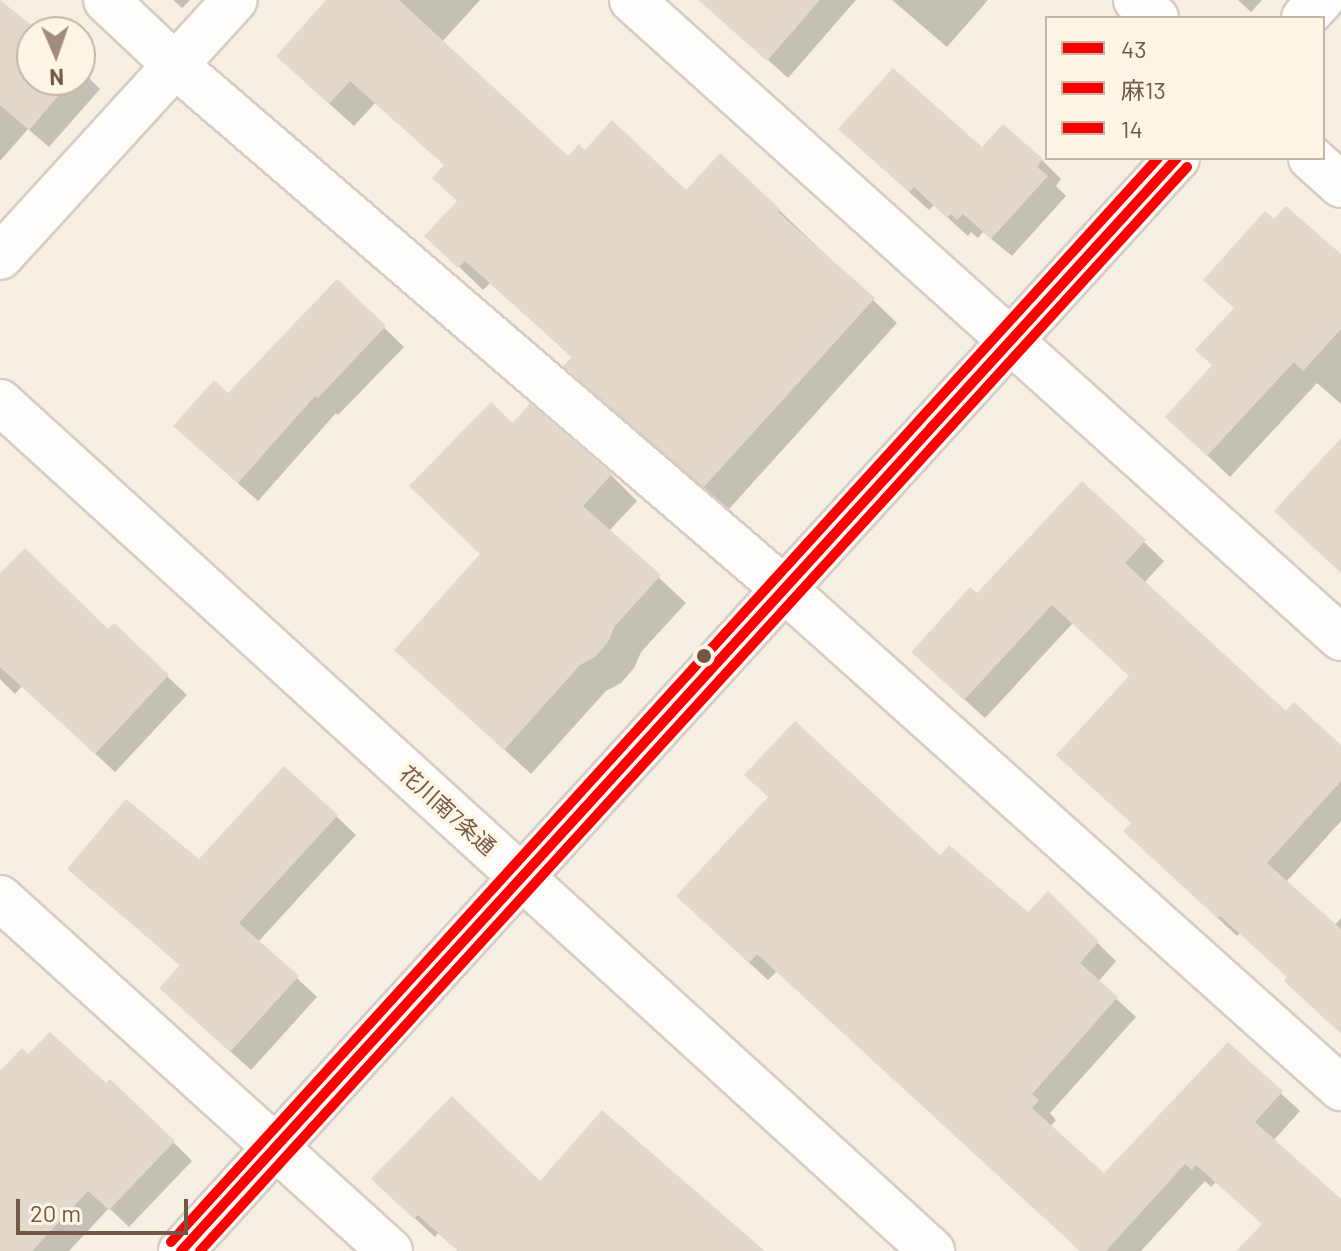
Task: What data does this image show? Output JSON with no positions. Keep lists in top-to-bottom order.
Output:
{
  "streets": {
    "street": ["花川南7条通"]
  },
  "lines": ["transit line 43", "transit line 14", "transit line 麻13"],
  "legend": ["43", "麻13", "14"],
  "scale_bar": "20 m",
  "north": "bottom"
}
